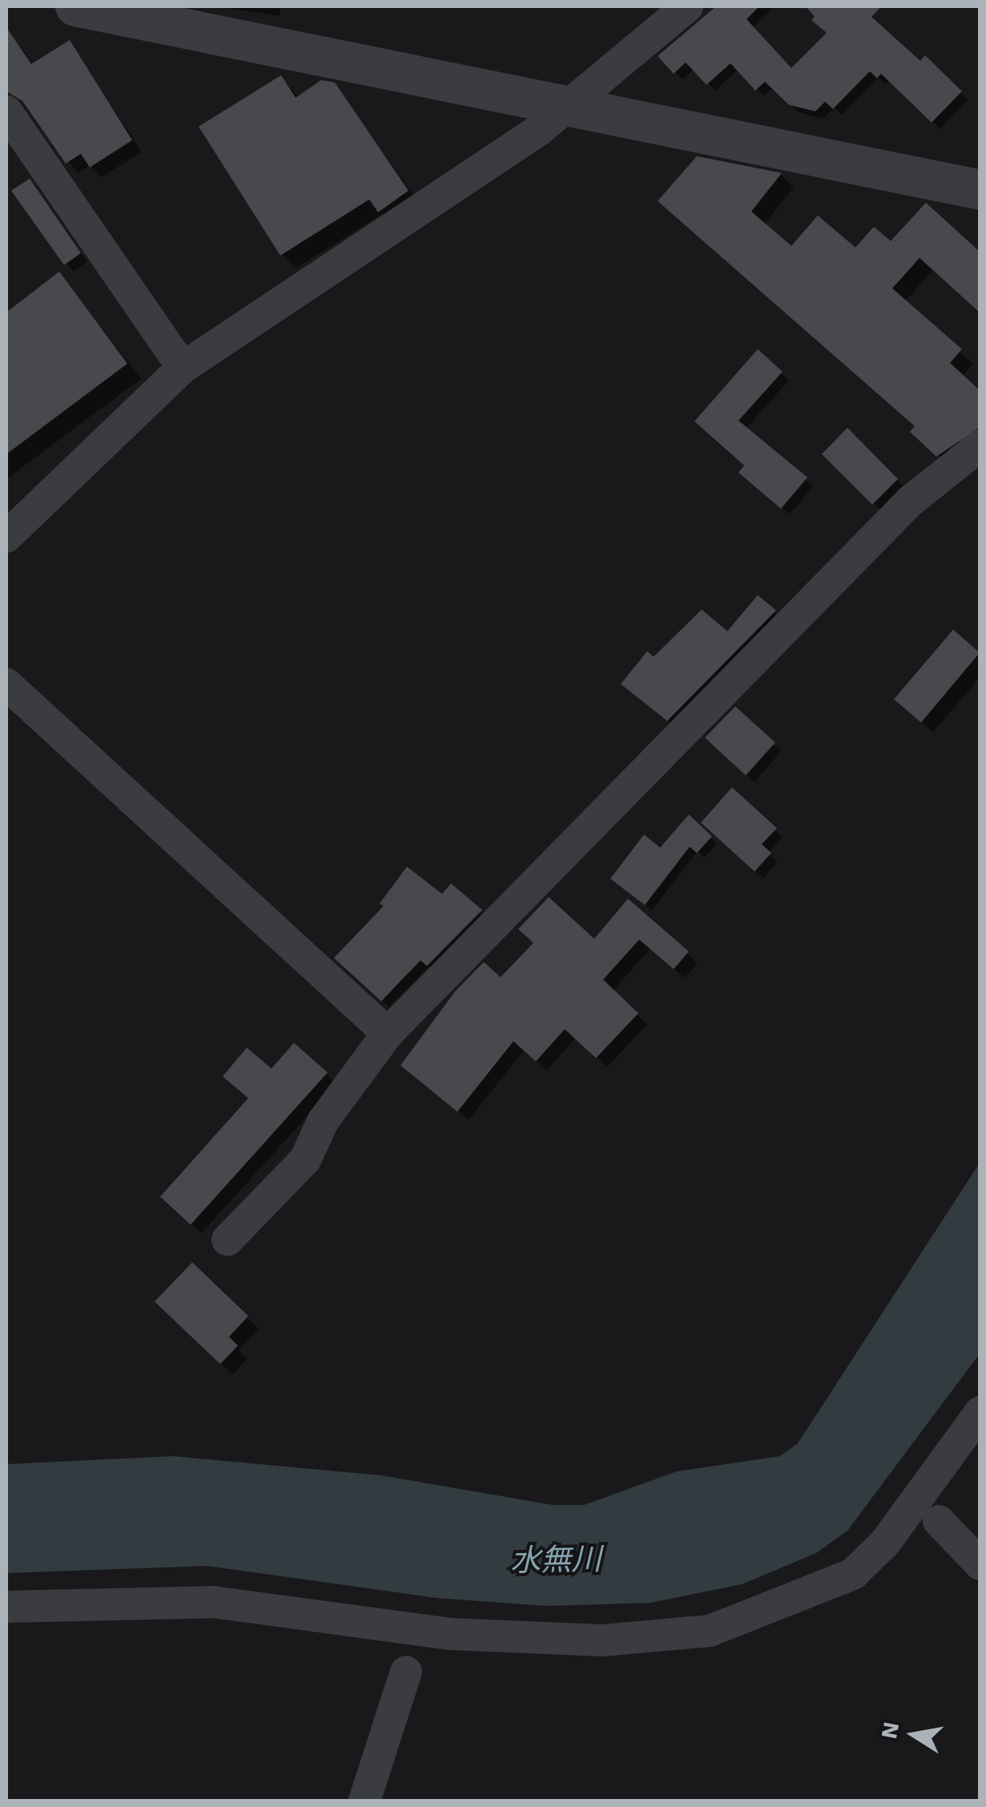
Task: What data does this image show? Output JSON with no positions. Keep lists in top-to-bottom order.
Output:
{
  "water": ["水無川"],
  "north": "left"
}
